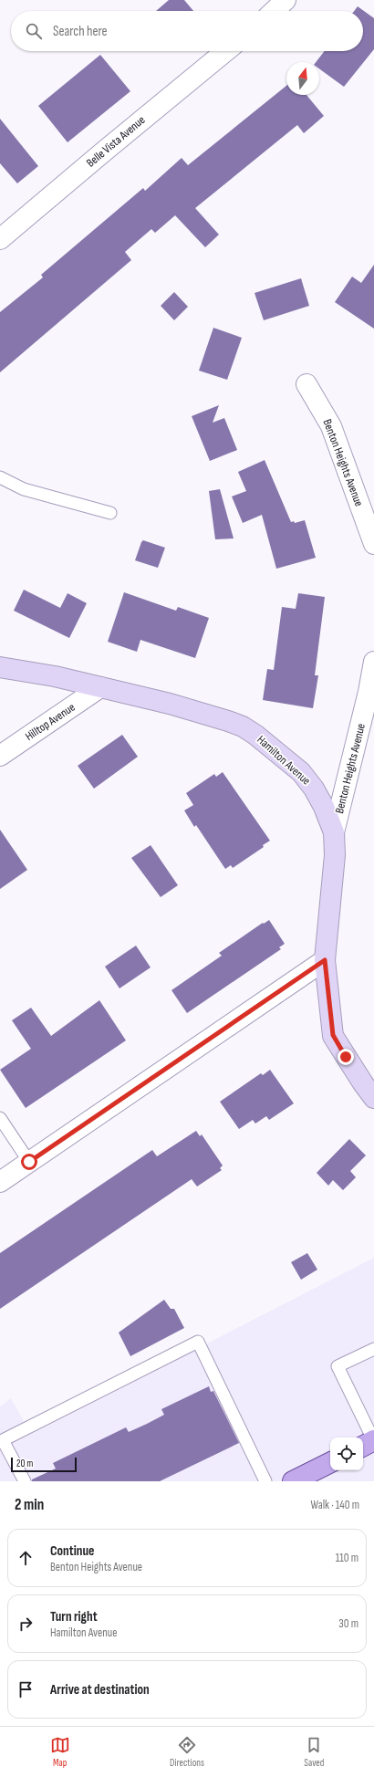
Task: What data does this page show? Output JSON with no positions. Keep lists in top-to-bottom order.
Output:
{
  "streets": {
    "street": [
      "Belle Vista Avenue",
      "Benton Heights Avenue",
      "Hilltop Avenue",
      "Hamilton Avenue"
    ]
  },
  "crossings": [
    ["Benton Heights Avenue", "Hamilton Avenue"],
    ["Hilltop Avenue", "Hamilton Avenue"]
  ],
  "scale_bar": "20 m",
  "north": "top",
  "page": {
    "search": "Search here",
    "scale": "20 m",
    "heading": ["2 min", "Walk · 140 m"],
    "list": [
      ["Continue", "Benton Heights Avenue", "110 m"],
      ["Turn right", "Hamilton Avenue", "30 m"],
      "Arrive at destination"
    ],
    "nav": ["Map", "Directions", "Saved"]
  }
}
